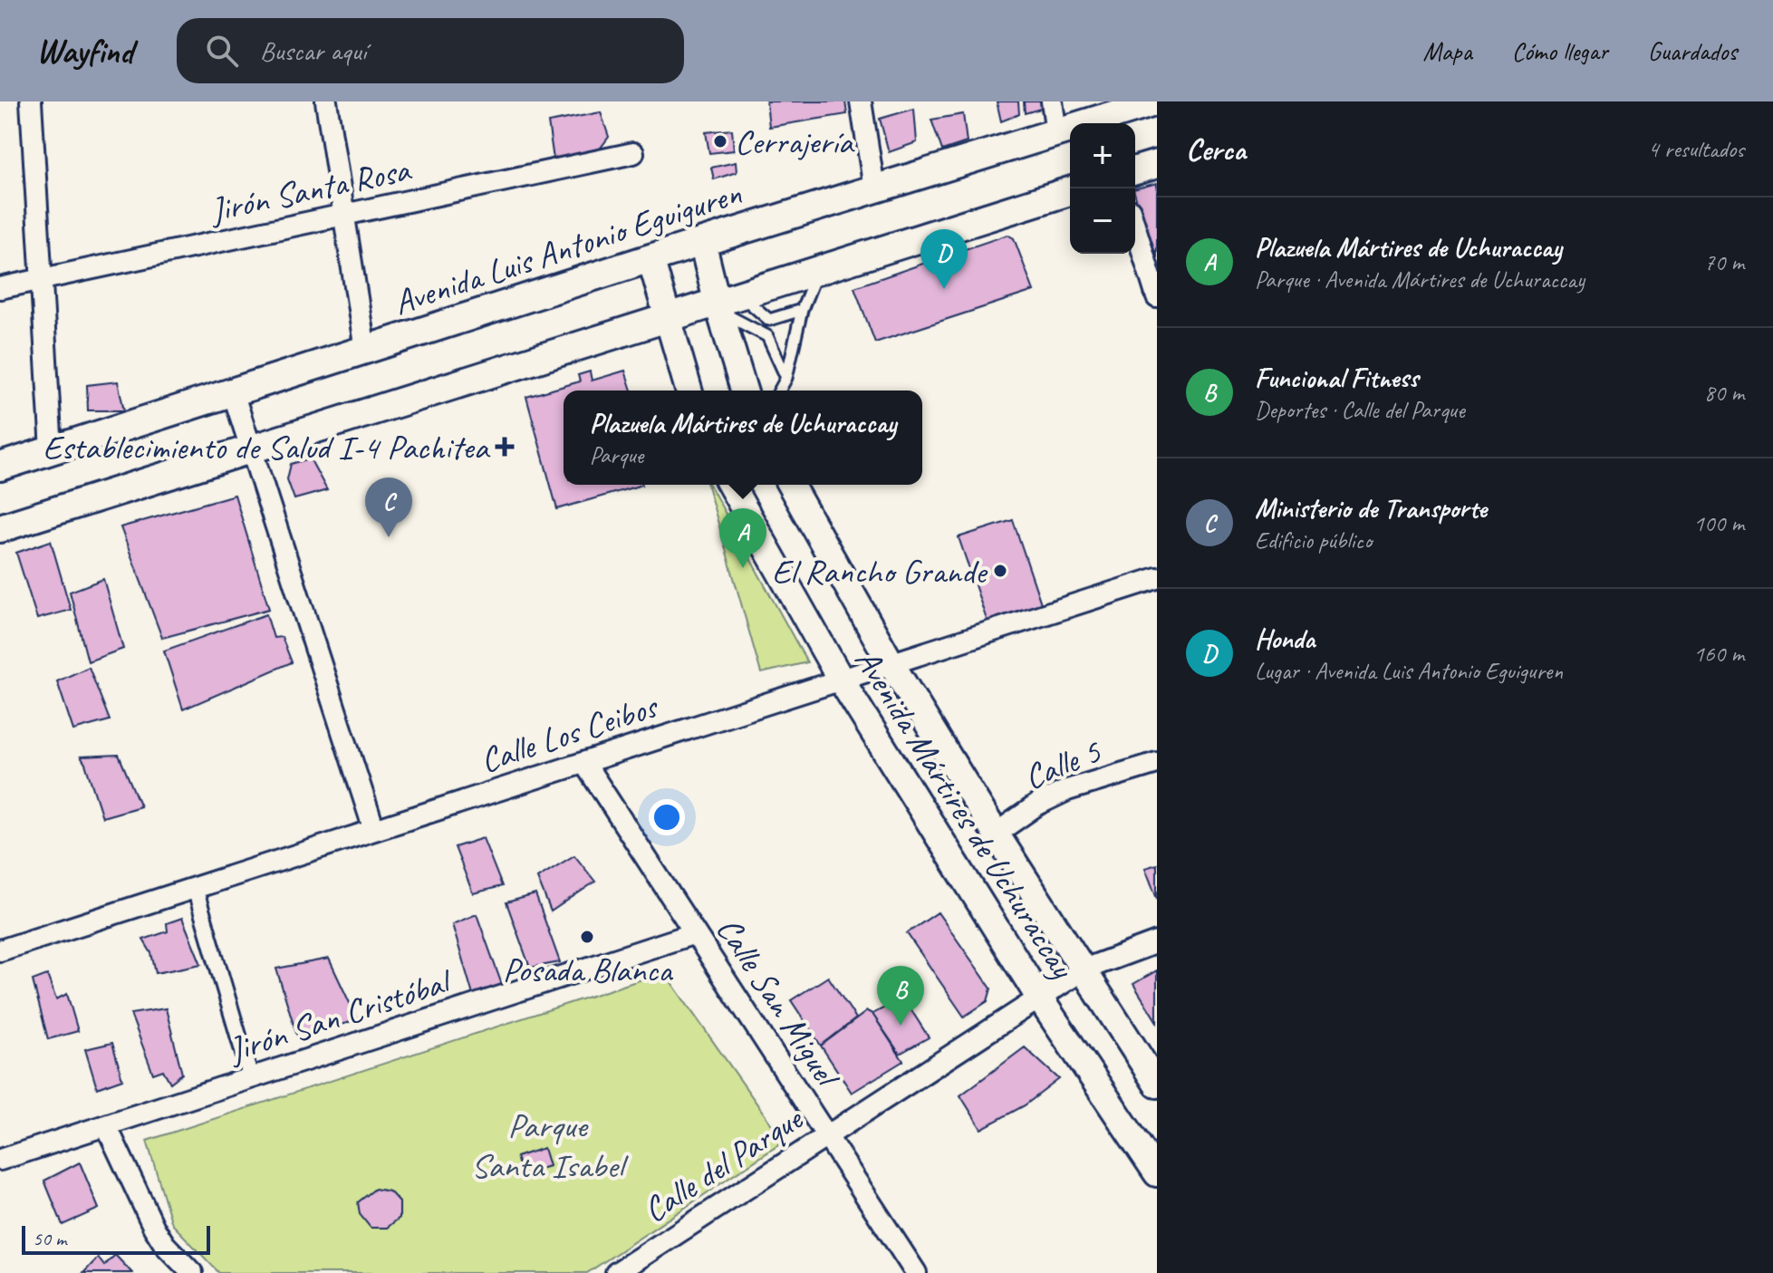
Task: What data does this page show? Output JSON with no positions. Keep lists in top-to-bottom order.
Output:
{
  "streets": {
    "main road": ["Avenida Luis Antonio Eguiguren"],
    "street": [
      "Jirón Santa Rosa",
      "Calle Los Ceibos",
      "Calle 5",
      "Avenida Mártires de Uchuraccay",
      "Calle San Miguel",
      "Jirón San Cristóbal",
      "Calle del Parque"
    ]
  },
  "crossings": [
    ["Calle Los Ceibos", "Avenida Mártires de Uchuraccay"],
    ["Calle Los Ceibos", "Calle San Miguel"],
    ["Calle 5", "Avenida Mártires de Uchuraccay"],
    ["Avenida Mártires de Uchuraccay", "Calle del Parque"],
    ["Calle San Miguel", "Jirón San Cristóbal"],
    ["Calle San Miguel", "Calle del Parque"]
  ],
  "parks": ["Parque Santa Isabel"],
  "places": {
    "other": ["Cerrajería", "El Rancho Grande", "Posada Blanca"],
    "health": ["Establecimiento de Salud I-4 Pachitea"]
  },
  "scale_bar": "50 m",
  "page": {
    "header": "Wayfind",
    "search": "Buscar aquí",
    "nav": ["Mapa", "Cómo llegar", "Guardados"],
    "heading": ["Cerca", "4 resultados"],
    "map_buttons": ["+", "−"],
    "list": [
      {
        "mark": "A",
        "name": "Plazuela Mártires de Uchuraccay",
        "note": "Parque · Avenida Mártires de Uchuraccay",
        "value": "70 m"
      },
      {
        "mark": "B",
        "name": "Funcional Fitness",
        "note": "Deportes · Calle del Parque",
        "value": "80 m"
      },
      {
        "mark": "C",
        "name": "Ministerio de Transporte",
        "note": "Edificio público",
        "value": "100 m"
      },
      {
        "mark": "D",
        "name": "Honda",
        "note": "Lugar · Avenida Luis Antonio Eguiguren",
        "value": "160 m"
      }
    ],
    "pins": [
      "D",
      "C",
      "A",
      "B"
    ],
    "popup": ["Plazuela Mártires de Uchuraccay", "Parque"],
    "scale": "50 m"
  }
}
